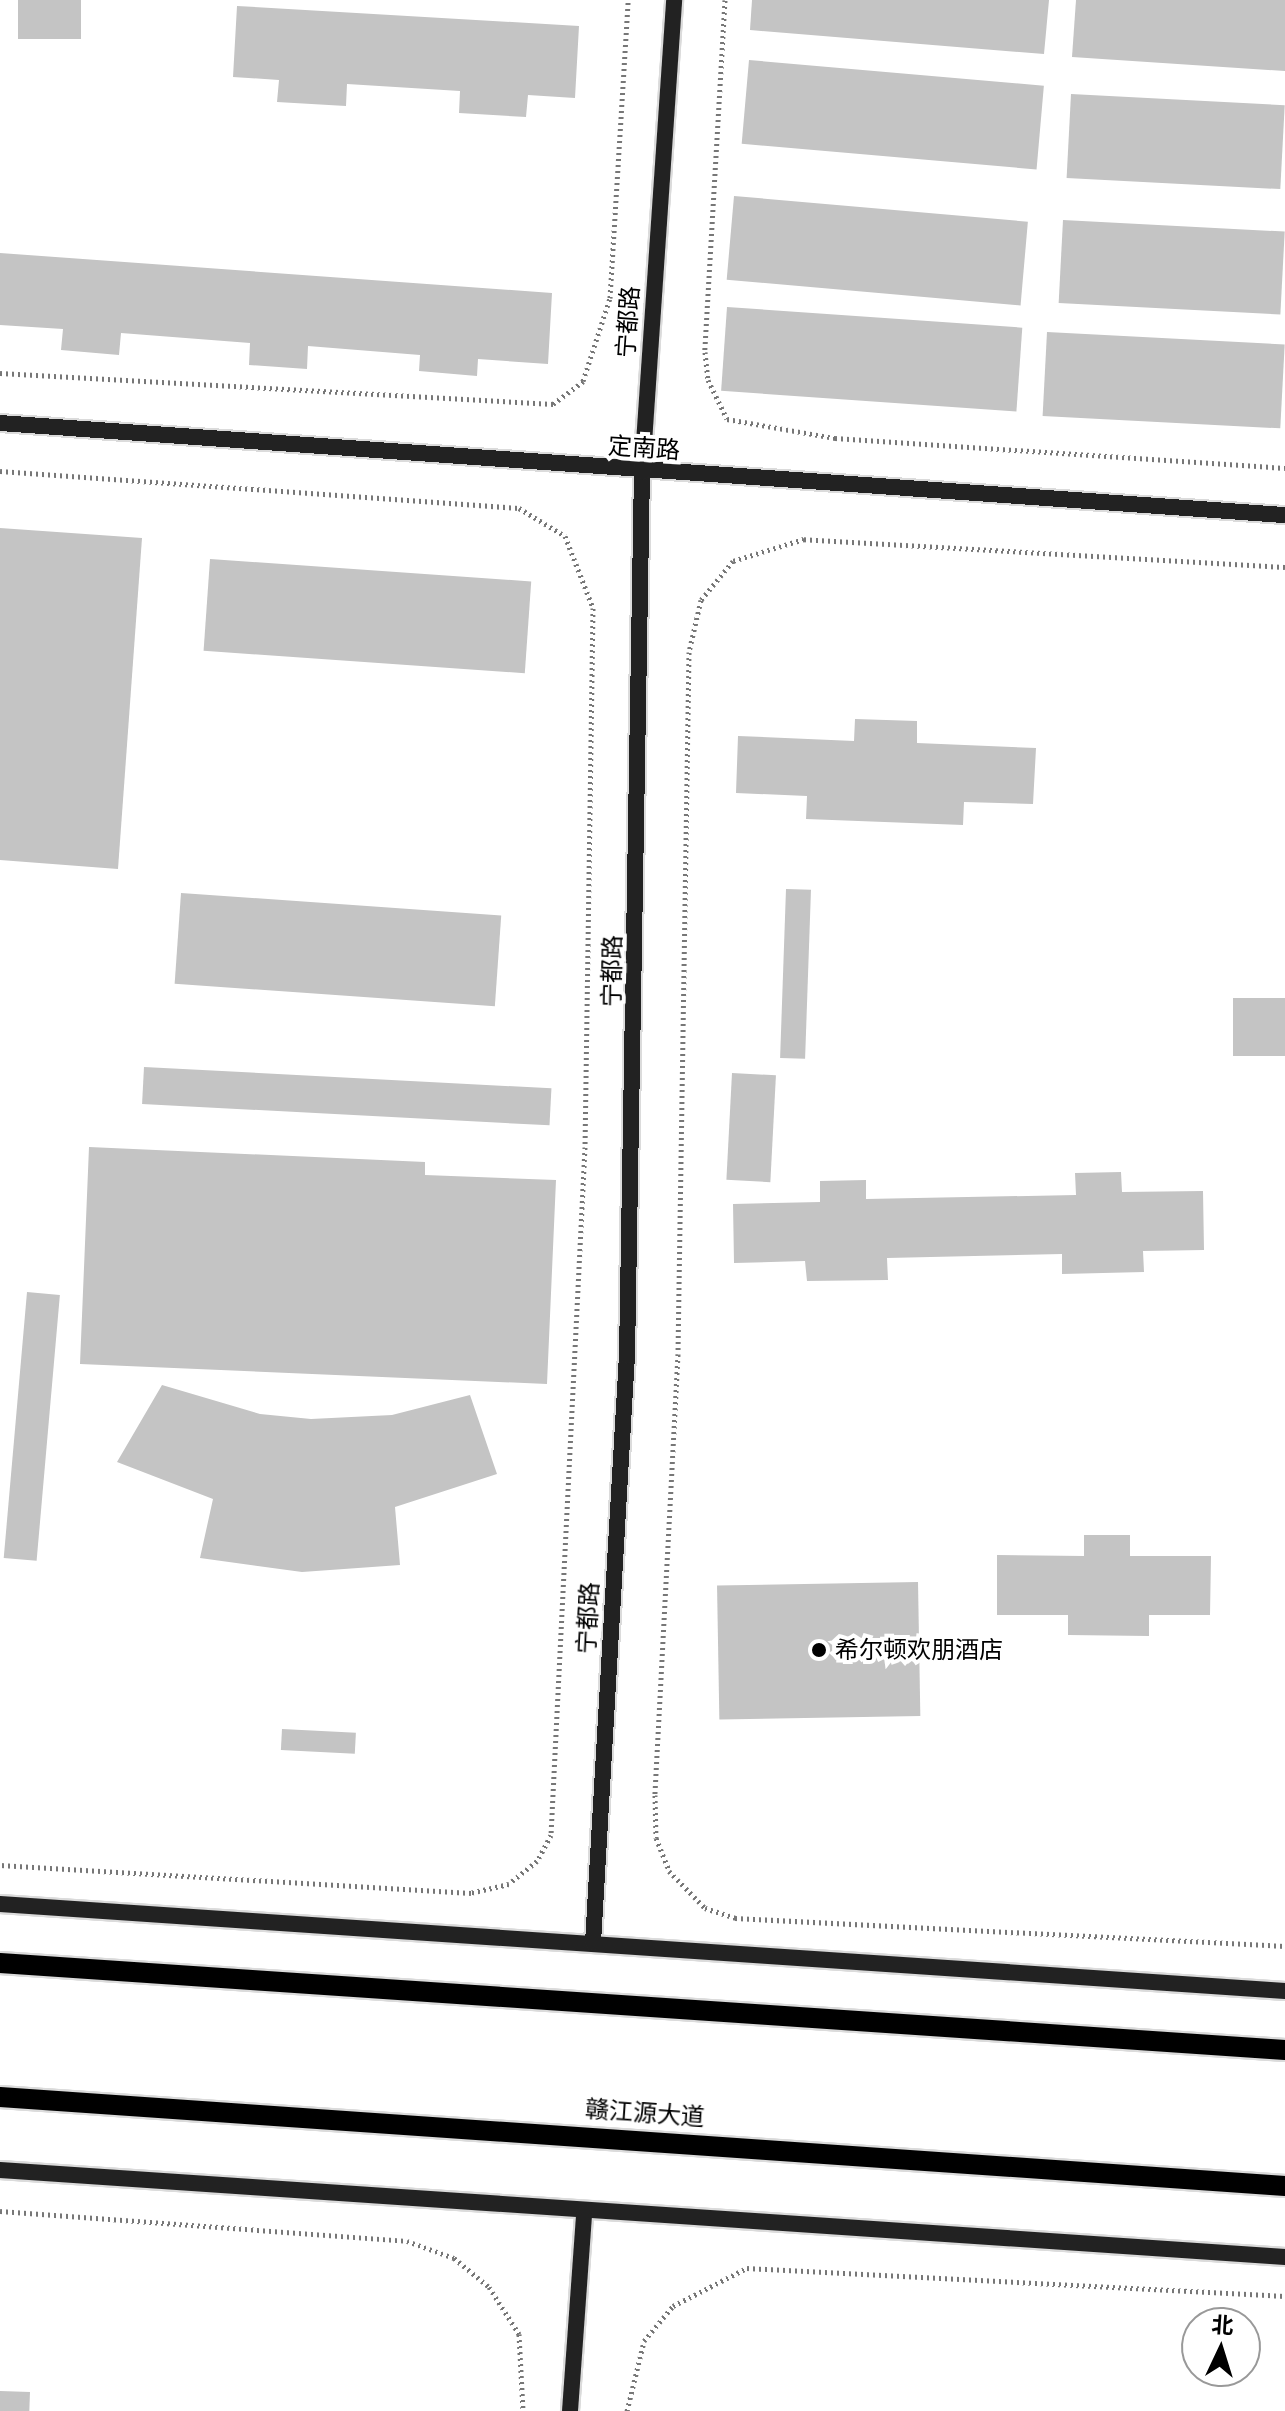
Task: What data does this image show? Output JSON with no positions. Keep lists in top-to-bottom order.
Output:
{
  "streets": {
    "main road": ["赣江源大道"],
    "street": ["宁都路", "定南路"]
  },
  "crossings": [
    ["宁都路", "定南路"]
  ],
  "places": ["希尔顿欢朋酒店"],
  "north": "top"
}
